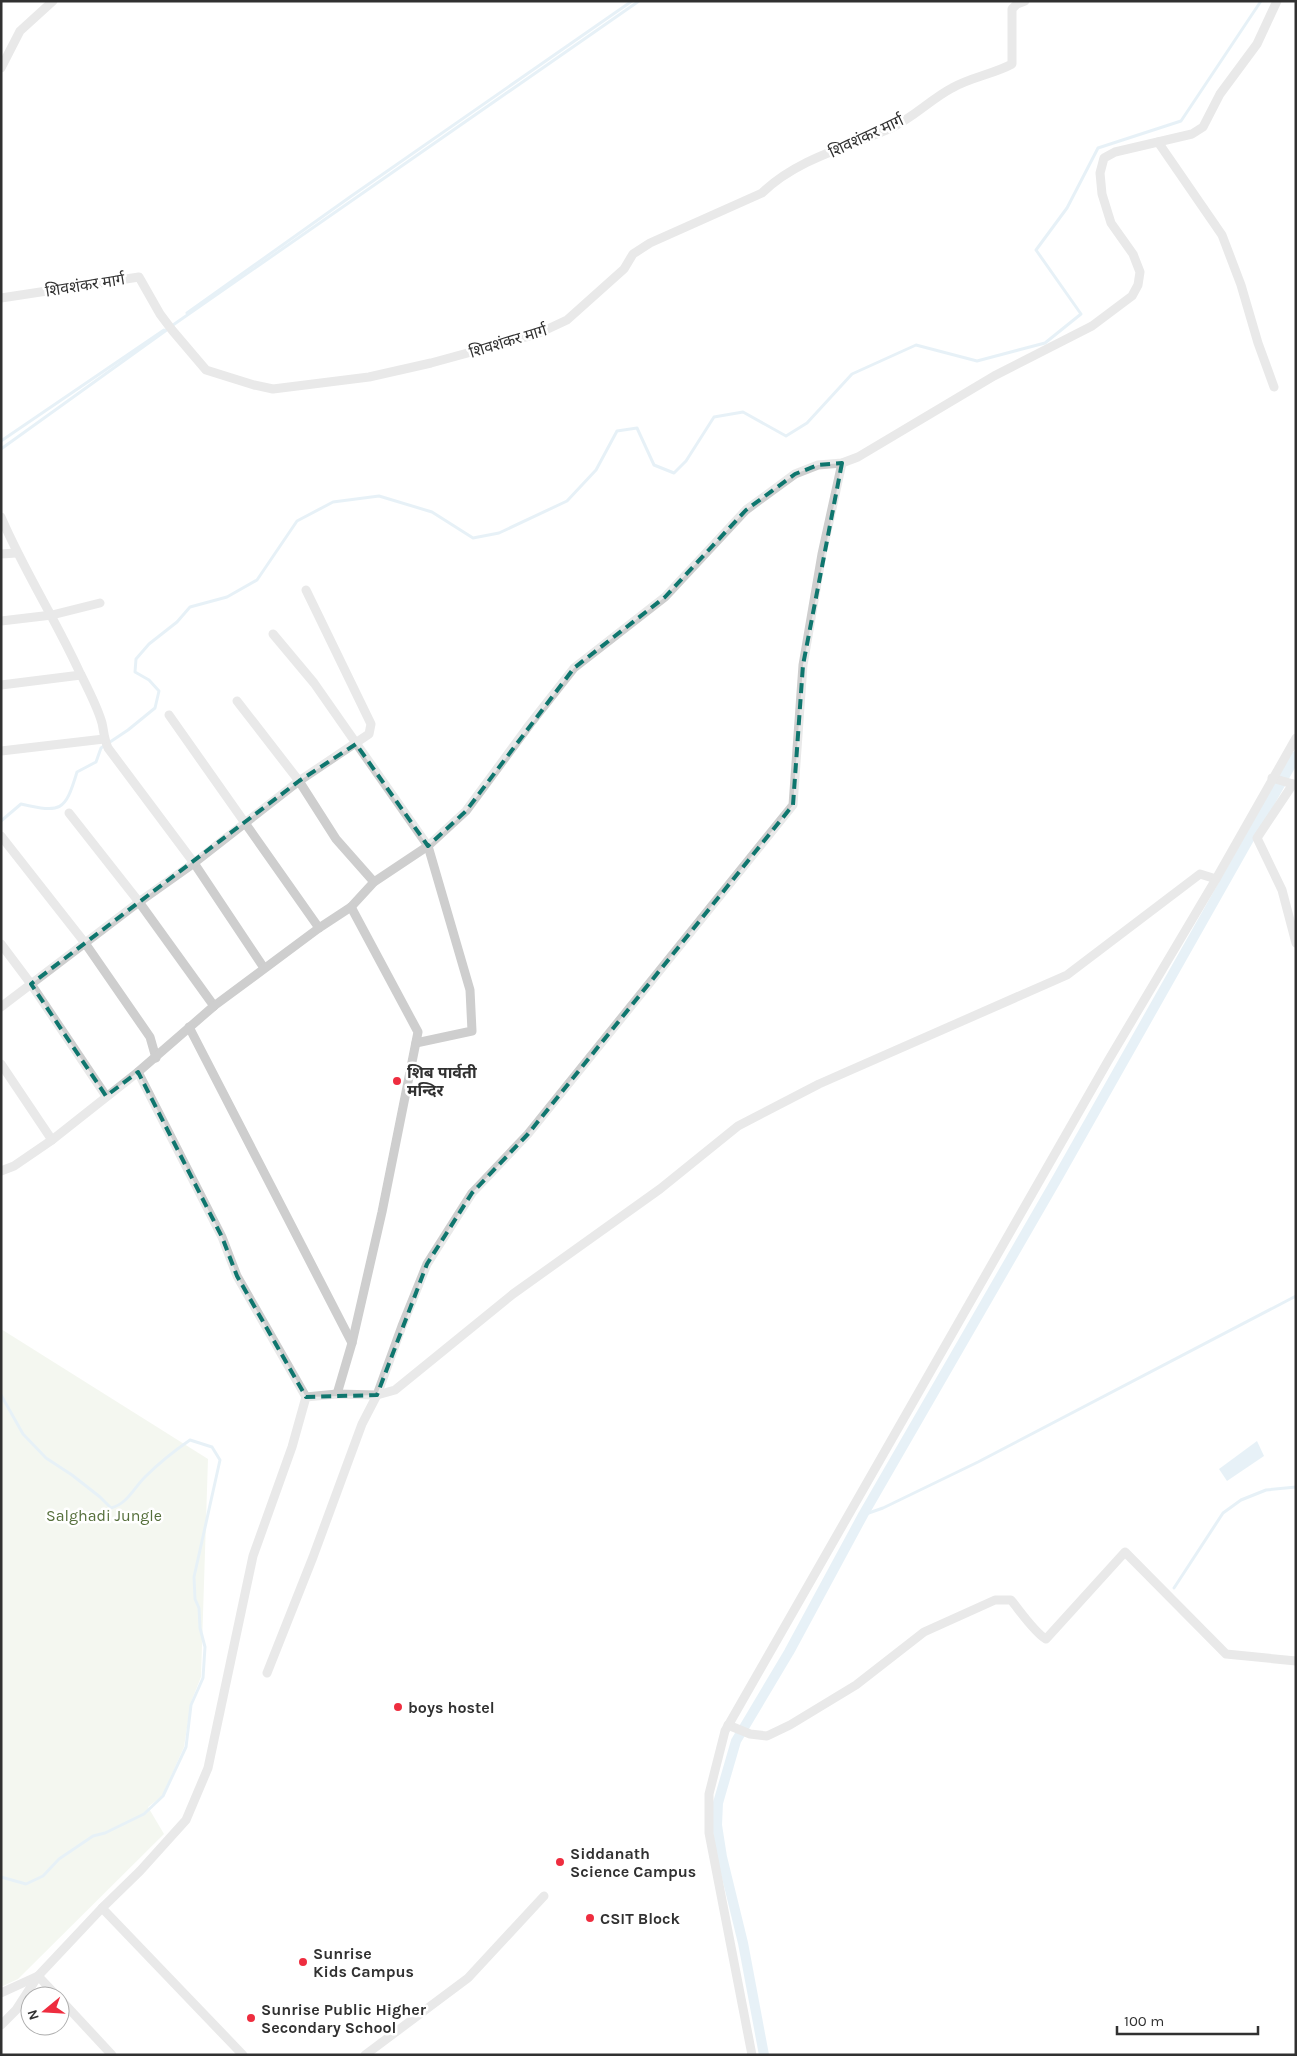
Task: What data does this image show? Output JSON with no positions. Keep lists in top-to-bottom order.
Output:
{
  "streets": {
    "street": ["शिवशंकर मार्ग"]
  },
  "parks": ["Salghadi Jungle"],
  "places": [
    "शिब पार्वती मन्दिर",
    "boys hostel",
    "Siddanath Science Campus",
    "CSIT Block",
    "Sunrise Kids Campus",
    "Sunrise Public Higher Secondary School"
  ],
  "scale_bar": "100 m",
  "north": "left"
}
